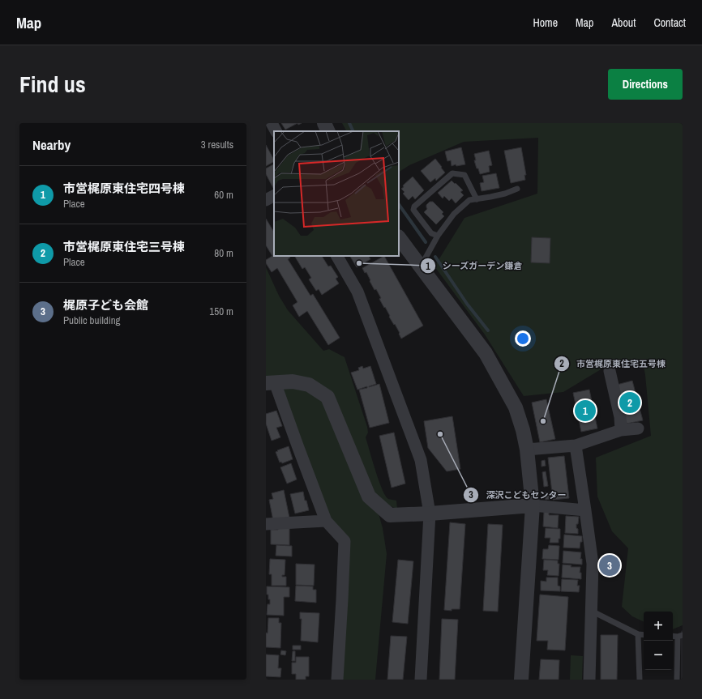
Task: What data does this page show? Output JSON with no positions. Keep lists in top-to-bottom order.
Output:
{
  "places": ["シーズガーデン鎌倉", "市営梶原東住宅五号棟", "深沢こどもセンター"],
  "page": {
    "header": "Map",
    "nav": [
      "Home",
      "Map",
      "About",
      "Contact"
    ],
    "title": "Find us",
    "buttons": "Directions",
    "heading": ["Nearby", "3 results"],
    "list": [
      {
        "mark": "1",
        "name": "市営梶原東住宅四号棟",
        "note": "Place",
        "value": "60 m"
      },
      {
        "mark": "2",
        "name": "市営梶原東住宅三号棟",
        "note": "Place",
        "value": "80 m"
      },
      {
        "mark": "3",
        "name": "梶原子ども会館",
        "note": "Public building",
        "value": "150 m"
      }
    ],
    "pins": ["2", "1", "3"],
    "map_buttons": ["+", "−"]
  }
}
